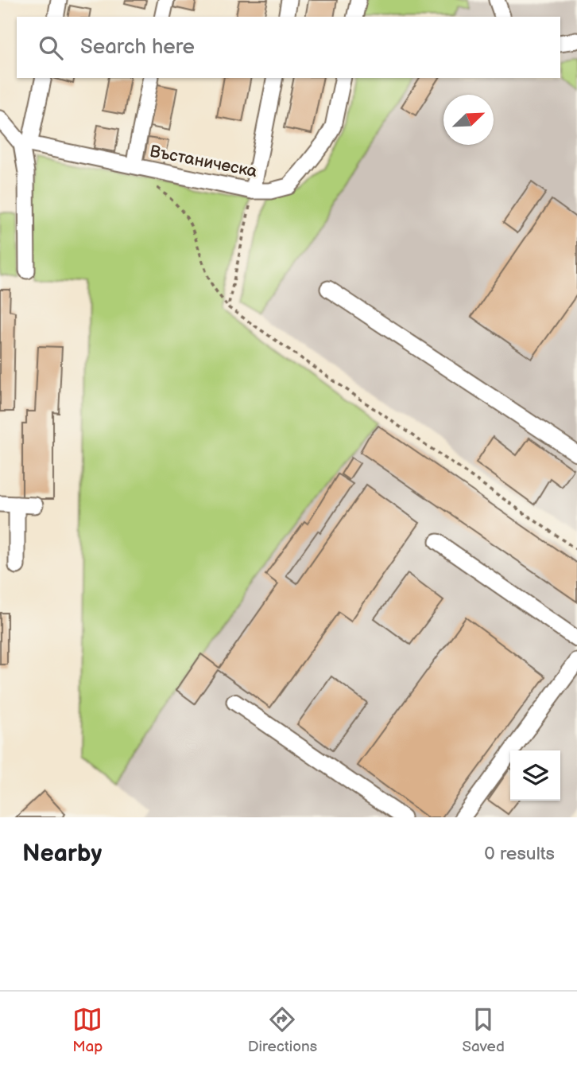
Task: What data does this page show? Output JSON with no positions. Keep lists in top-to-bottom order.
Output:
{
  "streets": {
    "street": ["Въстаническа"]
  },
  "north": "top right",
  "page": {
    "search": "Search here",
    "heading": ["Nearby", "0 results"],
    "nav": ["Map", "Directions", "Saved"]
  }
}
